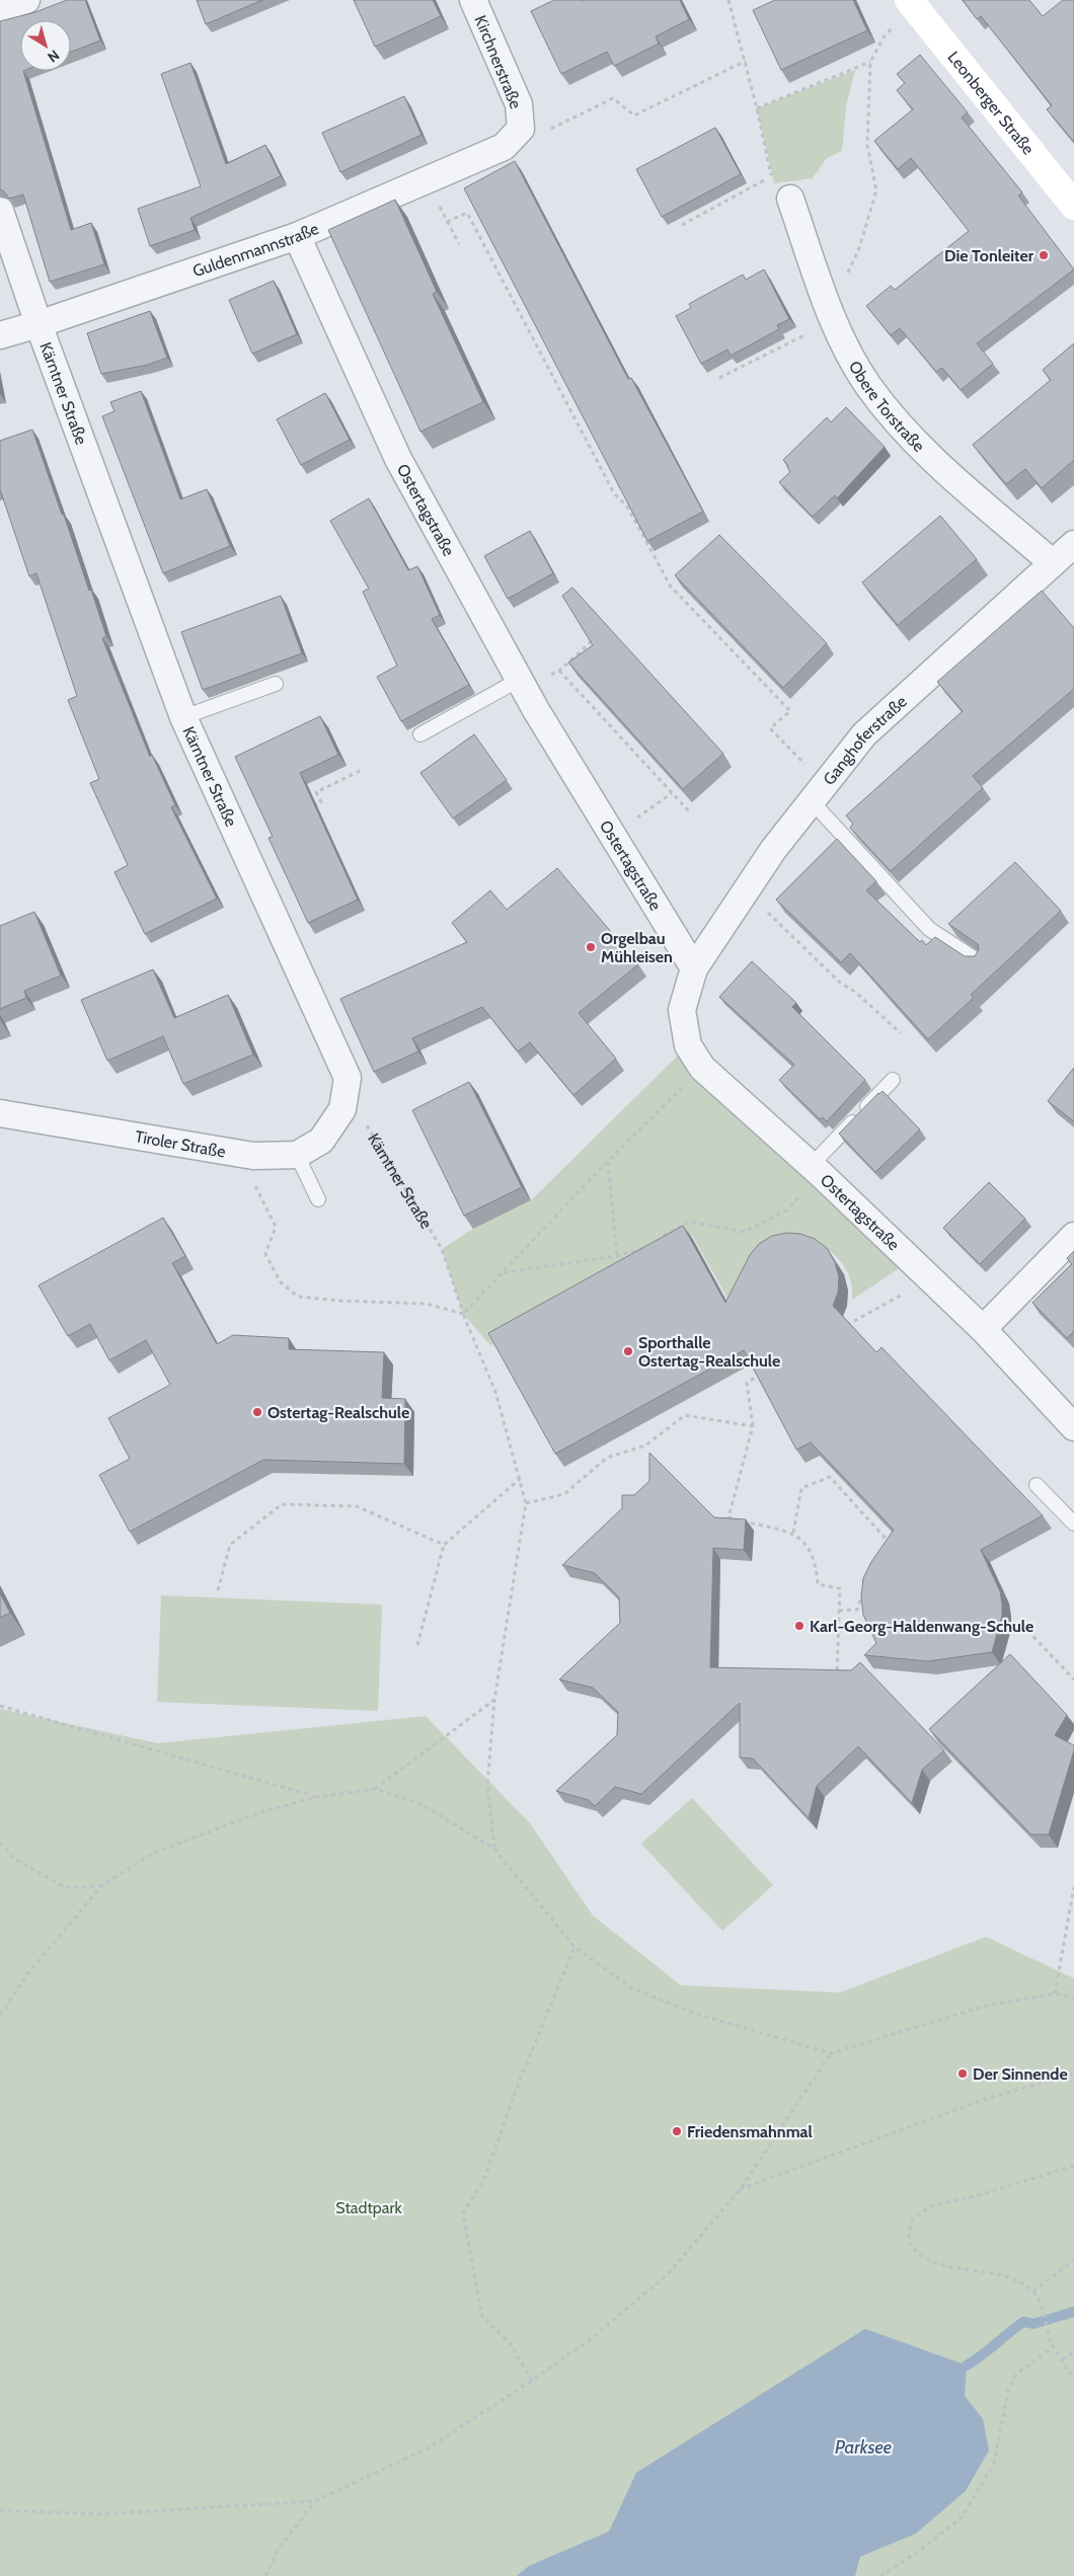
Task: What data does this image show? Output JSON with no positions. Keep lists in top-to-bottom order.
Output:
{
  "streets": {
    "street": [
      "Kirchnerstraße",
      "Leonberger Straße",
      "Guldenmannstraße",
      "Kärntner Straße",
      "Obere Torstraße",
      "Ostertagstraße",
      "Ganghoferstraße",
      "Tiroler Straße"
    ]
  },
  "crossings": [
    ["Kirchnerstraße", "Guldenmannstraße"],
    ["Guldenmannstraße", "Kärntner Straße"],
    ["Guldenmannstraße", "Ostertagstraße"],
    ["Kärntner Straße", "Tiroler Straße"],
    ["Obere Torstraße", "Ganghoferstraße"],
    ["Ostertagstraße", "Ganghoferstraße"]
  ],
  "water": ["Parksee"],
  "parks": ["Stadtpark"],
  "places": [
    "Die Tonleiter",
    "Orgelbau Mühleisen",
    "Sporthalle Ostertag-Realschule",
    "Ostertag-Realschule",
    "Karl-Georg-Haldenwang-Schule",
    "Der Sinnende",
    "Friedensmahnmal"
  ],
  "north": "bottom right"
}
